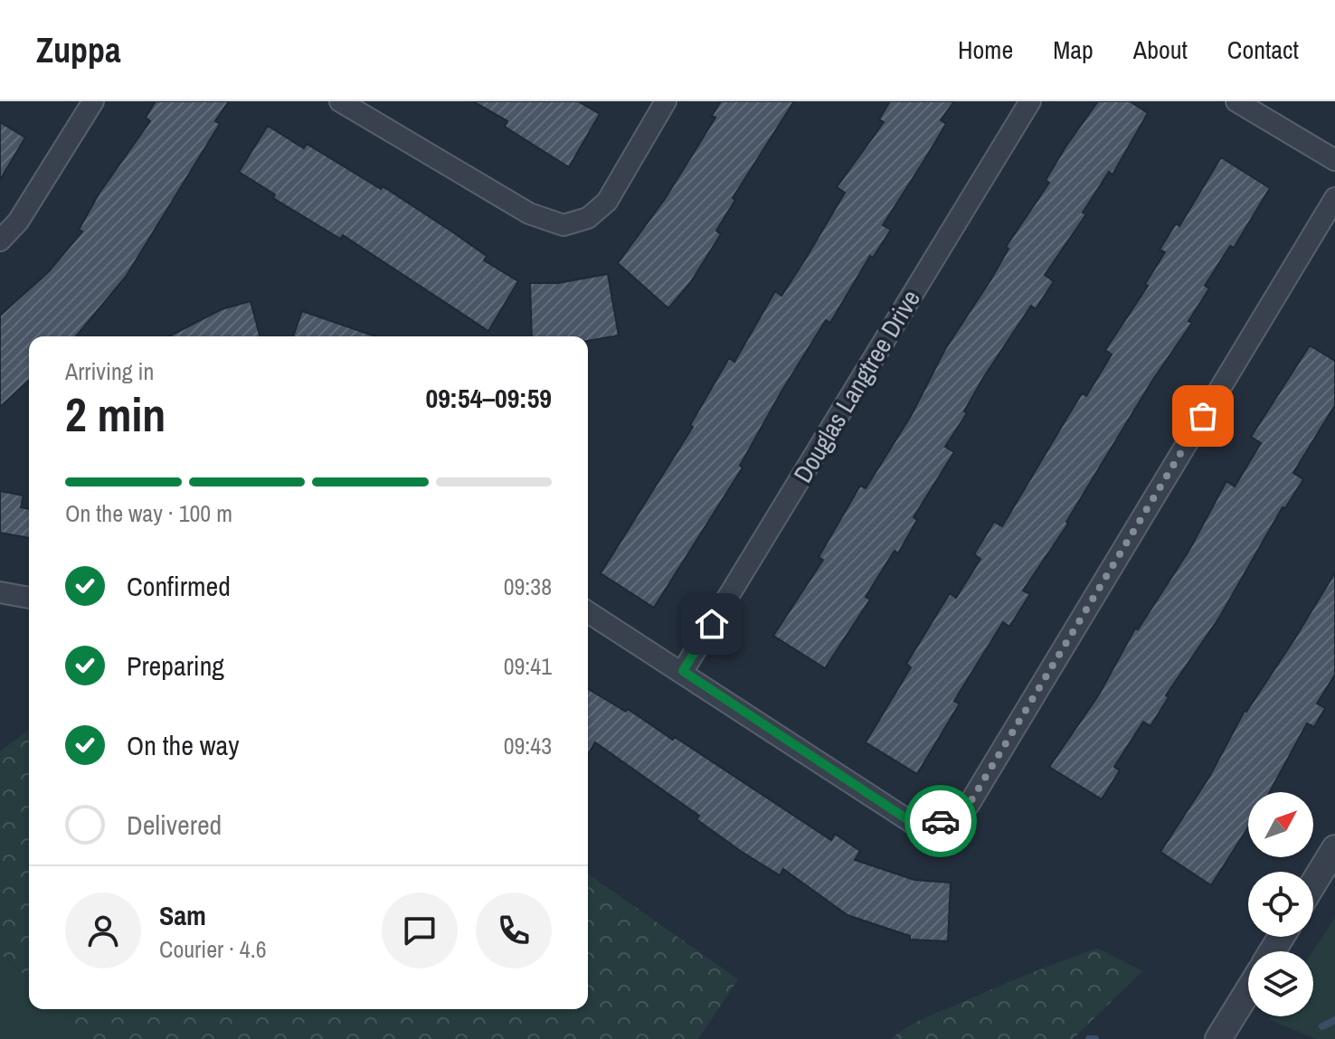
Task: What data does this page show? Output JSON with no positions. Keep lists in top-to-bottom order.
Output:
{
  "streets": {
    "street": ["Douglas Langtree Drive"]
  },
  "north": "top right",
  "page": {
    "header": "Zuppa",
    "nav": [
      "Home",
      "Map",
      "About",
      "Contact"
    ],
    "heading": ["2 min", "Arriving in", "09:54–09:59"],
    "panel": ["Sam", "Courier · 4.6"],
    "bar": "On the way · 100 m",
    "list": [
      ["Confirmed", "09:38"],
      ["Preparing", "09:41"],
      ["On the way", "09:43"],
      "Delivered"
    ]
  }
}
